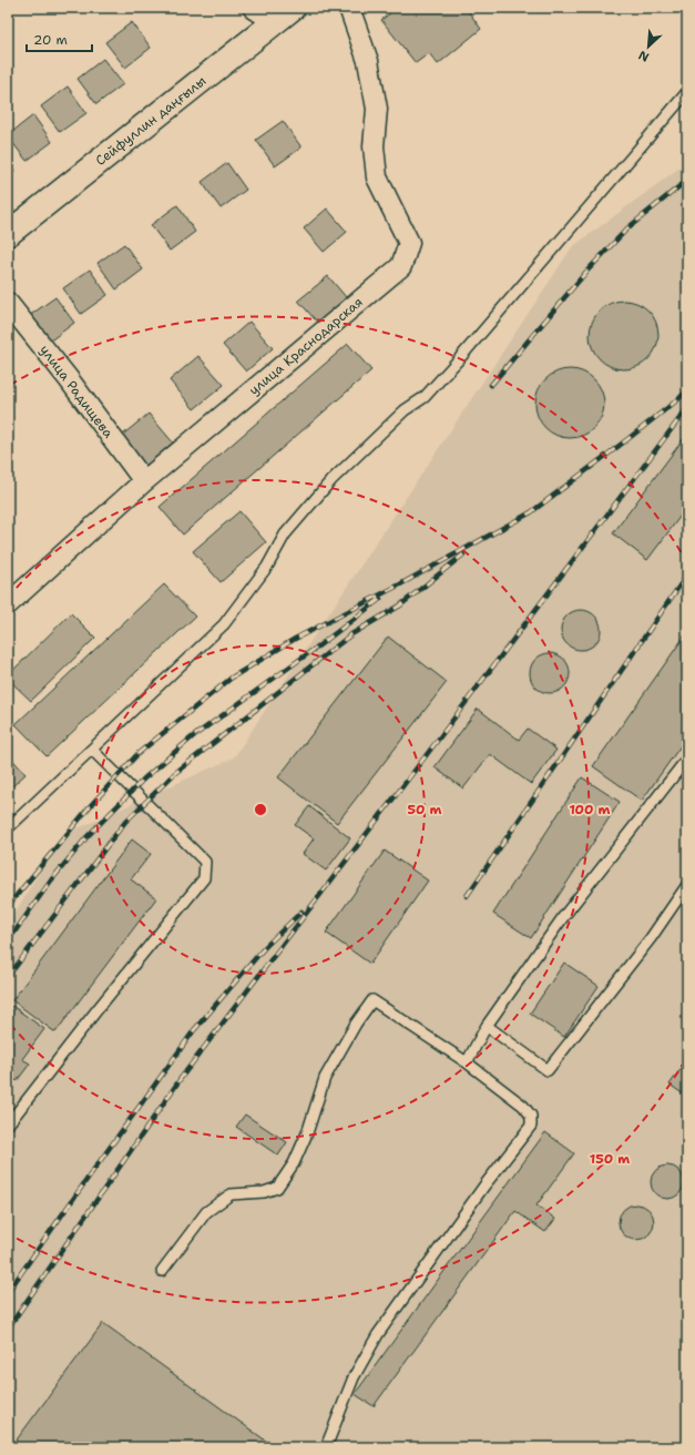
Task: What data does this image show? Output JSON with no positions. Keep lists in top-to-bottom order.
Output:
{
  "streets": {
    "main road": ["Сейфуллин даңғылы"],
    "street": ["улица Краснодарская", "улица Радищева"]
  },
  "crossings": [
    ["улица Краснодарская", "улица Радищева"]
  ],
  "scale_bar": "20 m",
  "north": "bottom left",
  "rings": ["50 m", "100 m", "150 m"]
}
